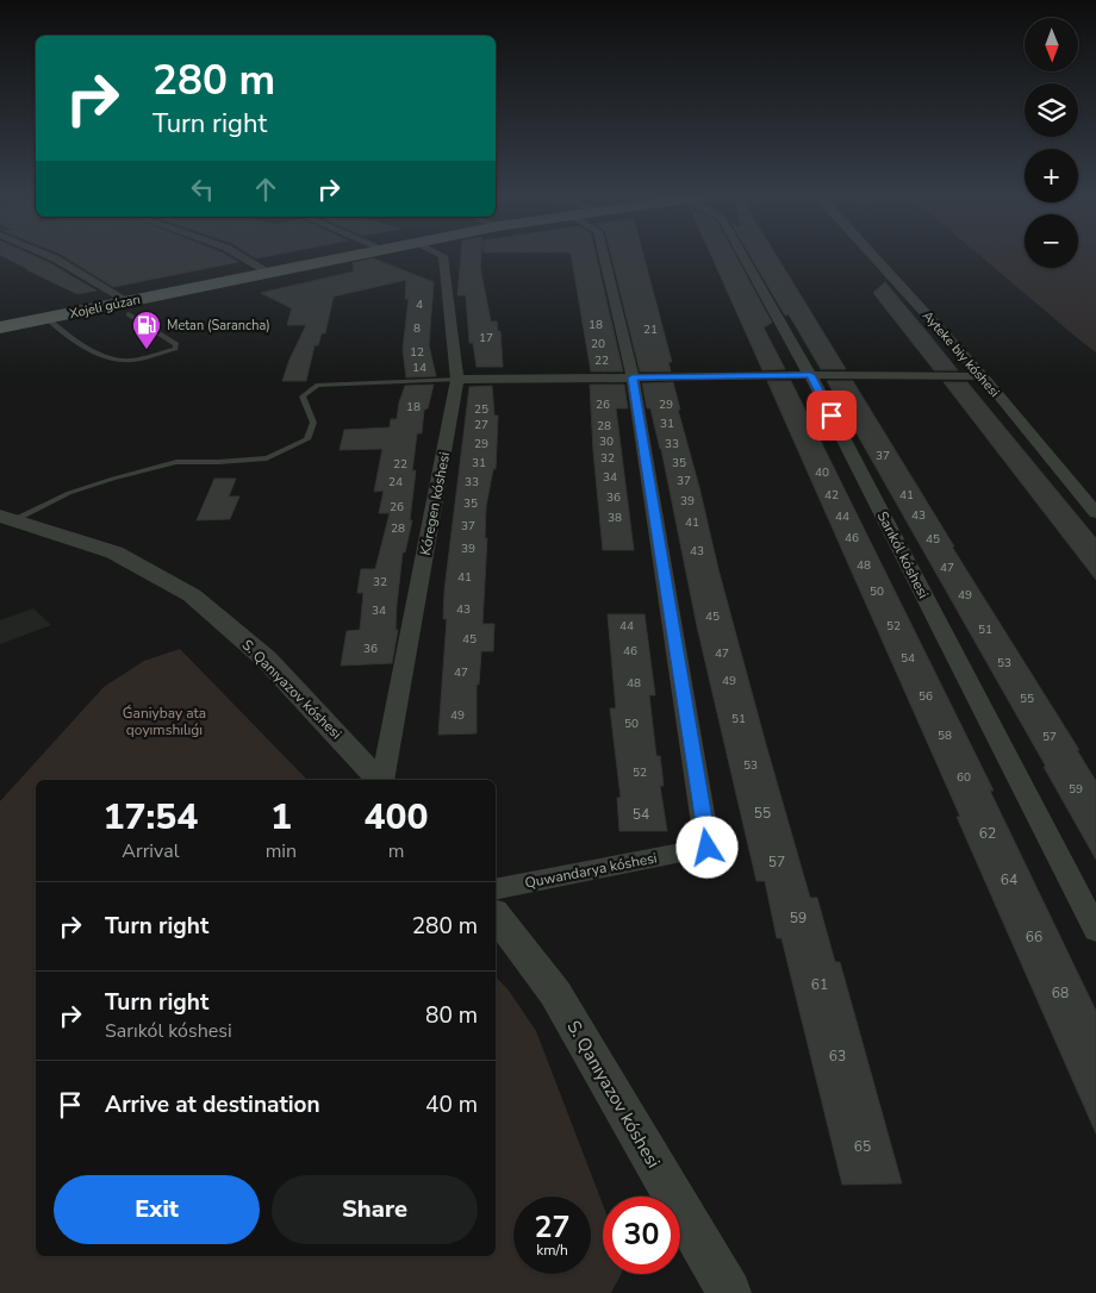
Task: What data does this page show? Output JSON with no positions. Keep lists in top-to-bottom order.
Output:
{
  "streets": {
    "main road": ["Xojeli gúzarı"],
    "street": [
      "Ayteke biy kóshesi",
      "Kóregen kóshesi",
      "Sarıkól kóshesi",
      "S. Qanıyazov kóshesi",
      "Quwandarya kóshesi"
    ]
  },
  "parks": ["Ǵaniybay ata qoyımshılıǵı"],
  "places": {
    "fuel station": ["Metan (Sarancha)"]
  },
  "house_numbers": [
    "4",
    "18",
    "8",
    "21",
    "17",
    "20",
    "12",
    "22",
    "14",
    "26",
    "29",
    "18",
    "25",
    "31",
    "27",
    "28",
    "30",
    "29",
    "33",
    "37",
    "32",
    "31",
    "35",
    "22",
    "40",
    "34",
    "37",
    "24",
    "33",
    "42",
    "41",
    "36",
    "39",
    "35",
    "26",
    "43",
    "44",
    "38",
    "41",
    "37",
    "28",
    "46",
    "45",
    "39",
    "43",
    "48",
    "47",
    "41",
    "32",
    "50",
    "49",
    "43",
    "34",
    "45",
    "44",
    "52",
    "51",
    "45",
    "36",
    "46",
    "47",
    "54",
    "53",
    "47",
    "49",
    "48",
    "56",
    "55",
    "49",
    "51",
    "50",
    "58",
    "57",
    "53",
    "52",
    "60",
    "59",
    "55",
    "54",
    "62",
    "57",
    "64",
    "59",
    "66",
    "61",
    "68",
    "63",
    "65"
  ],
  "north": "bottom",
  "page": {
    "map_buttons": ["+", "−"],
    "turn": ["280 m", "Turn right"],
    "eta": [
      "17:54",
      "Arrival",
      "1",
      "min",
      "400",
      "m"
    ],
    "list": [
      {
        "name": "Turn right",
        "value": "280 m"
      },
      {
        "name": "Turn right",
        "note": "Sarıkól kóshesi",
        "value": "80 m"
      },
      {
        "name": "Arrive at destination",
        "value": "40 m"
      }
    ],
    "buttons": ["Exit", "Share"],
    "speed": "27 km/h",
    "limit": "30"
  }
}
